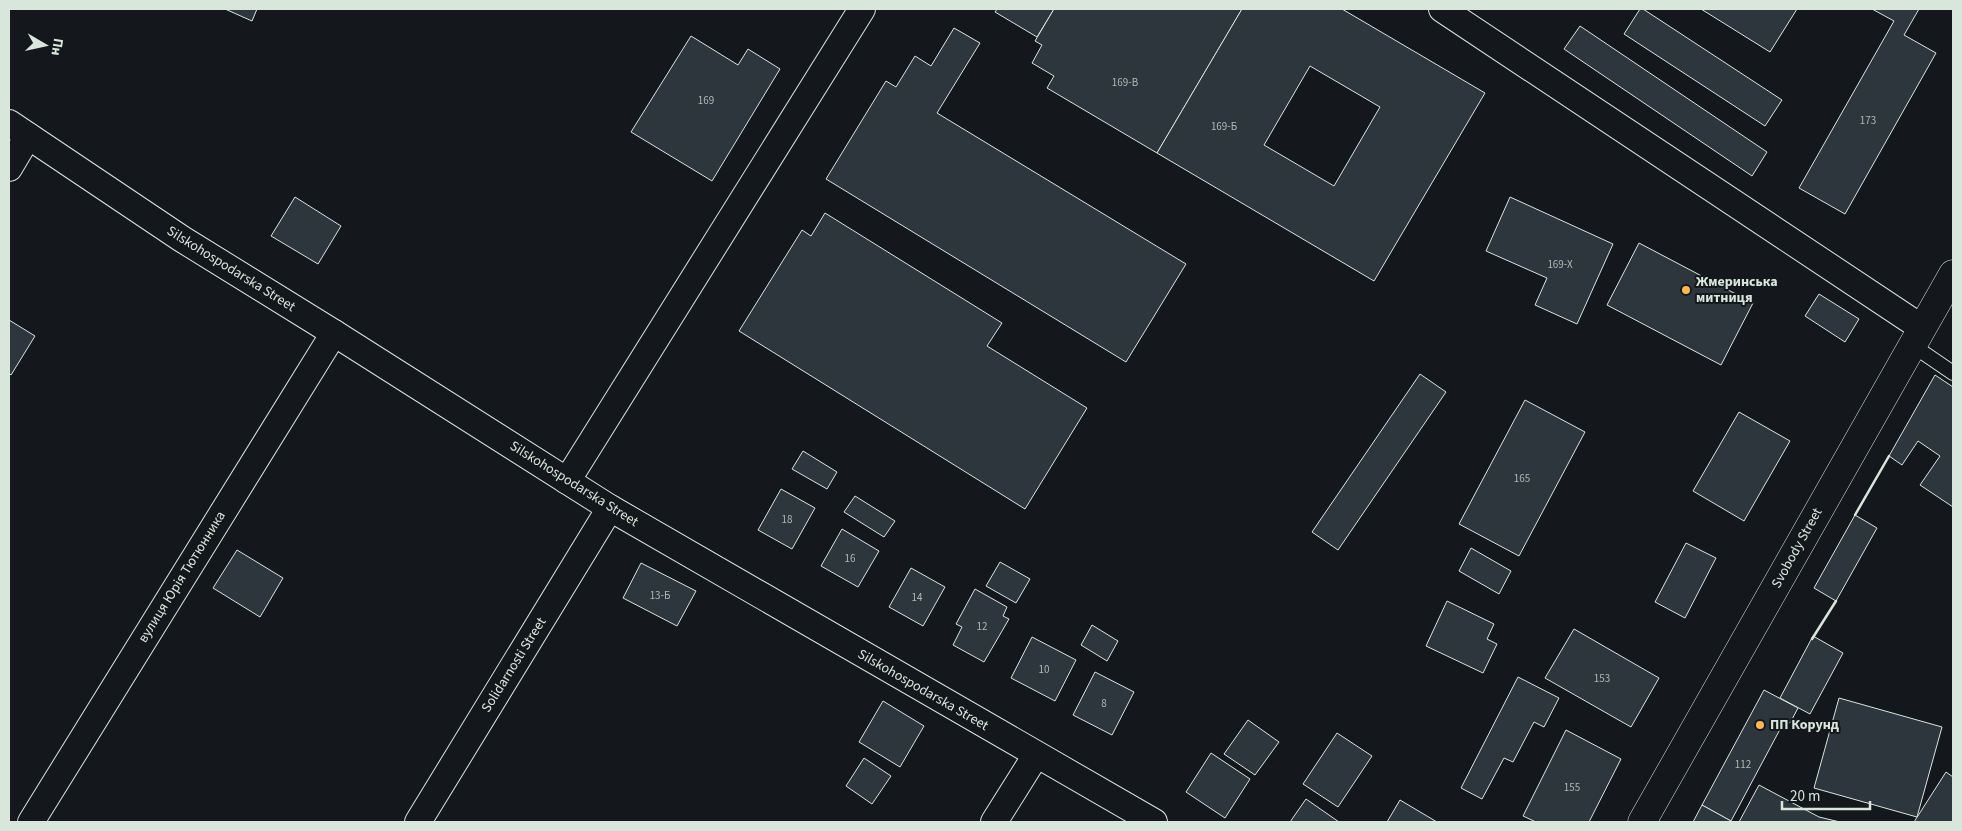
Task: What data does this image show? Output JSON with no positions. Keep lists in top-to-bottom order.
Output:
{
  "streets": {
    "street": [
      "Silskohospodarska Street",
      "Svobody Street",
      "вулиця Юрія Тютюнника",
      "Solidarnosti Street"
    ]
  },
  "crossings": [
    ["Silskohospodarska Street", "вулиця Юрія Тютюнника"],
    ["Silskohospodarska Street", "Solidarnosti Street"]
  ],
  "places": ["Жмеринська митниця", "ПП Корунд"],
  "house_numbers": [
    "169-В",
    "169",
    "173",
    "169-Б",
    "169-Х",
    "165",
    "18",
    "16",
    "13-Б",
    "14",
    "12",
    "10",
    "153",
    "8",
    "112",
    "155"
  ],
  "scale_bar": "20 m",
  "north": "right"
}
